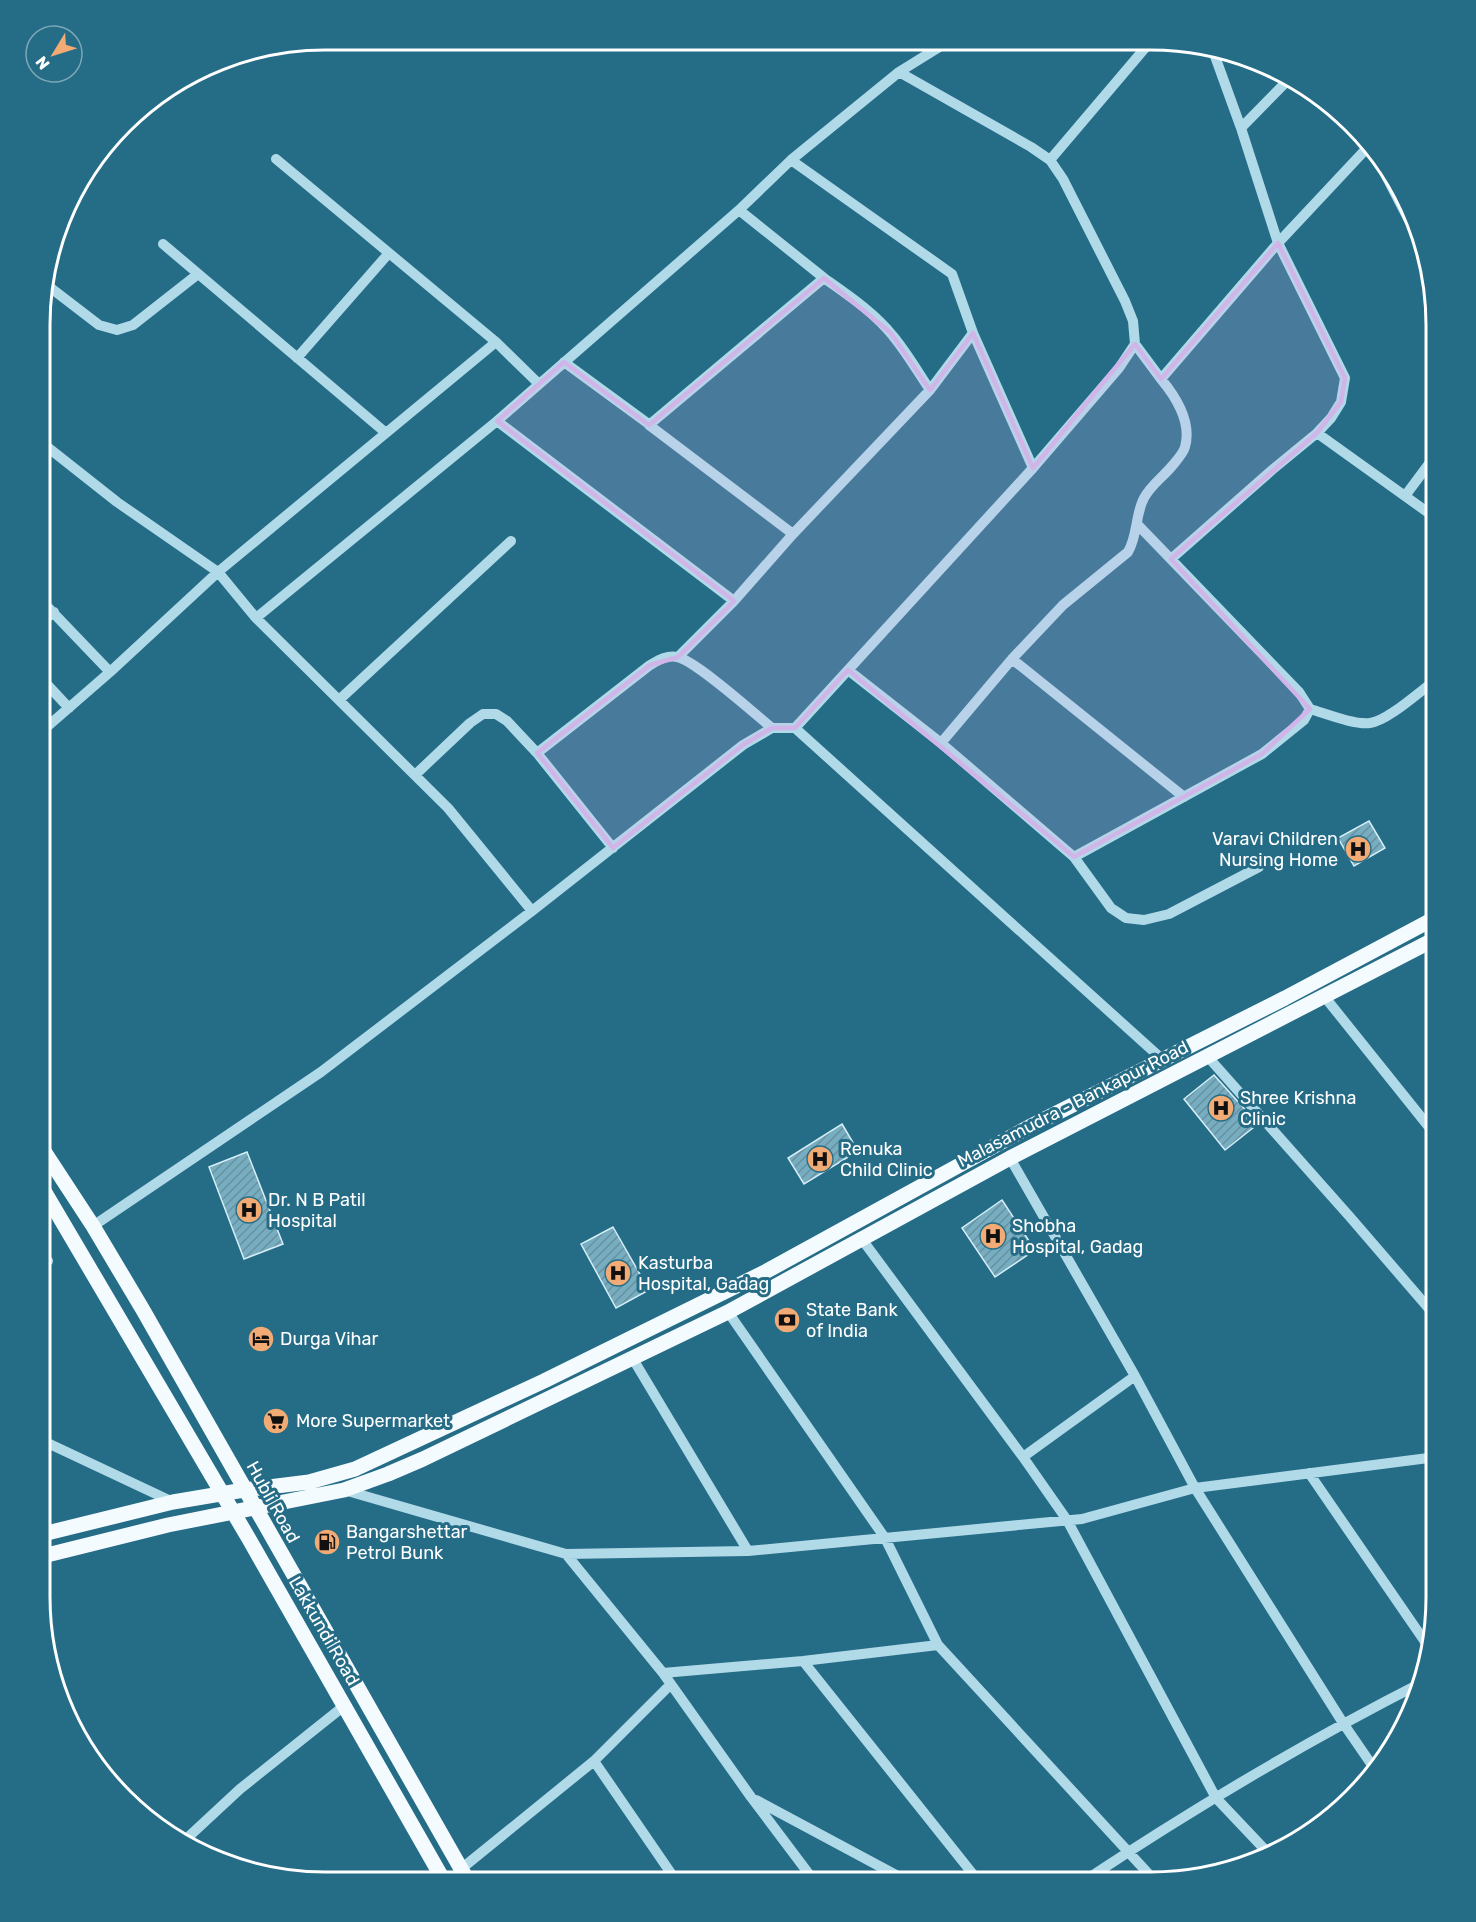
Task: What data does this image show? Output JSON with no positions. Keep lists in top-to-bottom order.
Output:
{
  "streets": {
    "main road": ["Malasamudra - Bankapur Road", "Hubli Road", "Lakkundi Road"]
  },
  "crossings": [
    ["Malasamudra - Bankapur Road", "Hubli Road"],
    ["Malasamudra - Bankapur Road", "Lakkundi Road"]
  ],
  "places": {
    "hospital": [
      "Varavi Children Nursing Home",
      "Shree Krishna Clinic",
      "Renuka Child Clinic",
      "Dr. N B Patil Hospital",
      "Shobha Hospital, Gadag",
      "Kasturba Hospital, Gadag"
    ],
    "bank": ["State Bank of India"],
    "hotel": ["Durga Vihar"],
    "supermarket": ["More Supermarket"],
    "fuel station": ["Bangarshettar Petrol Bunk"]
  },
  "north": "bottom left"
}
